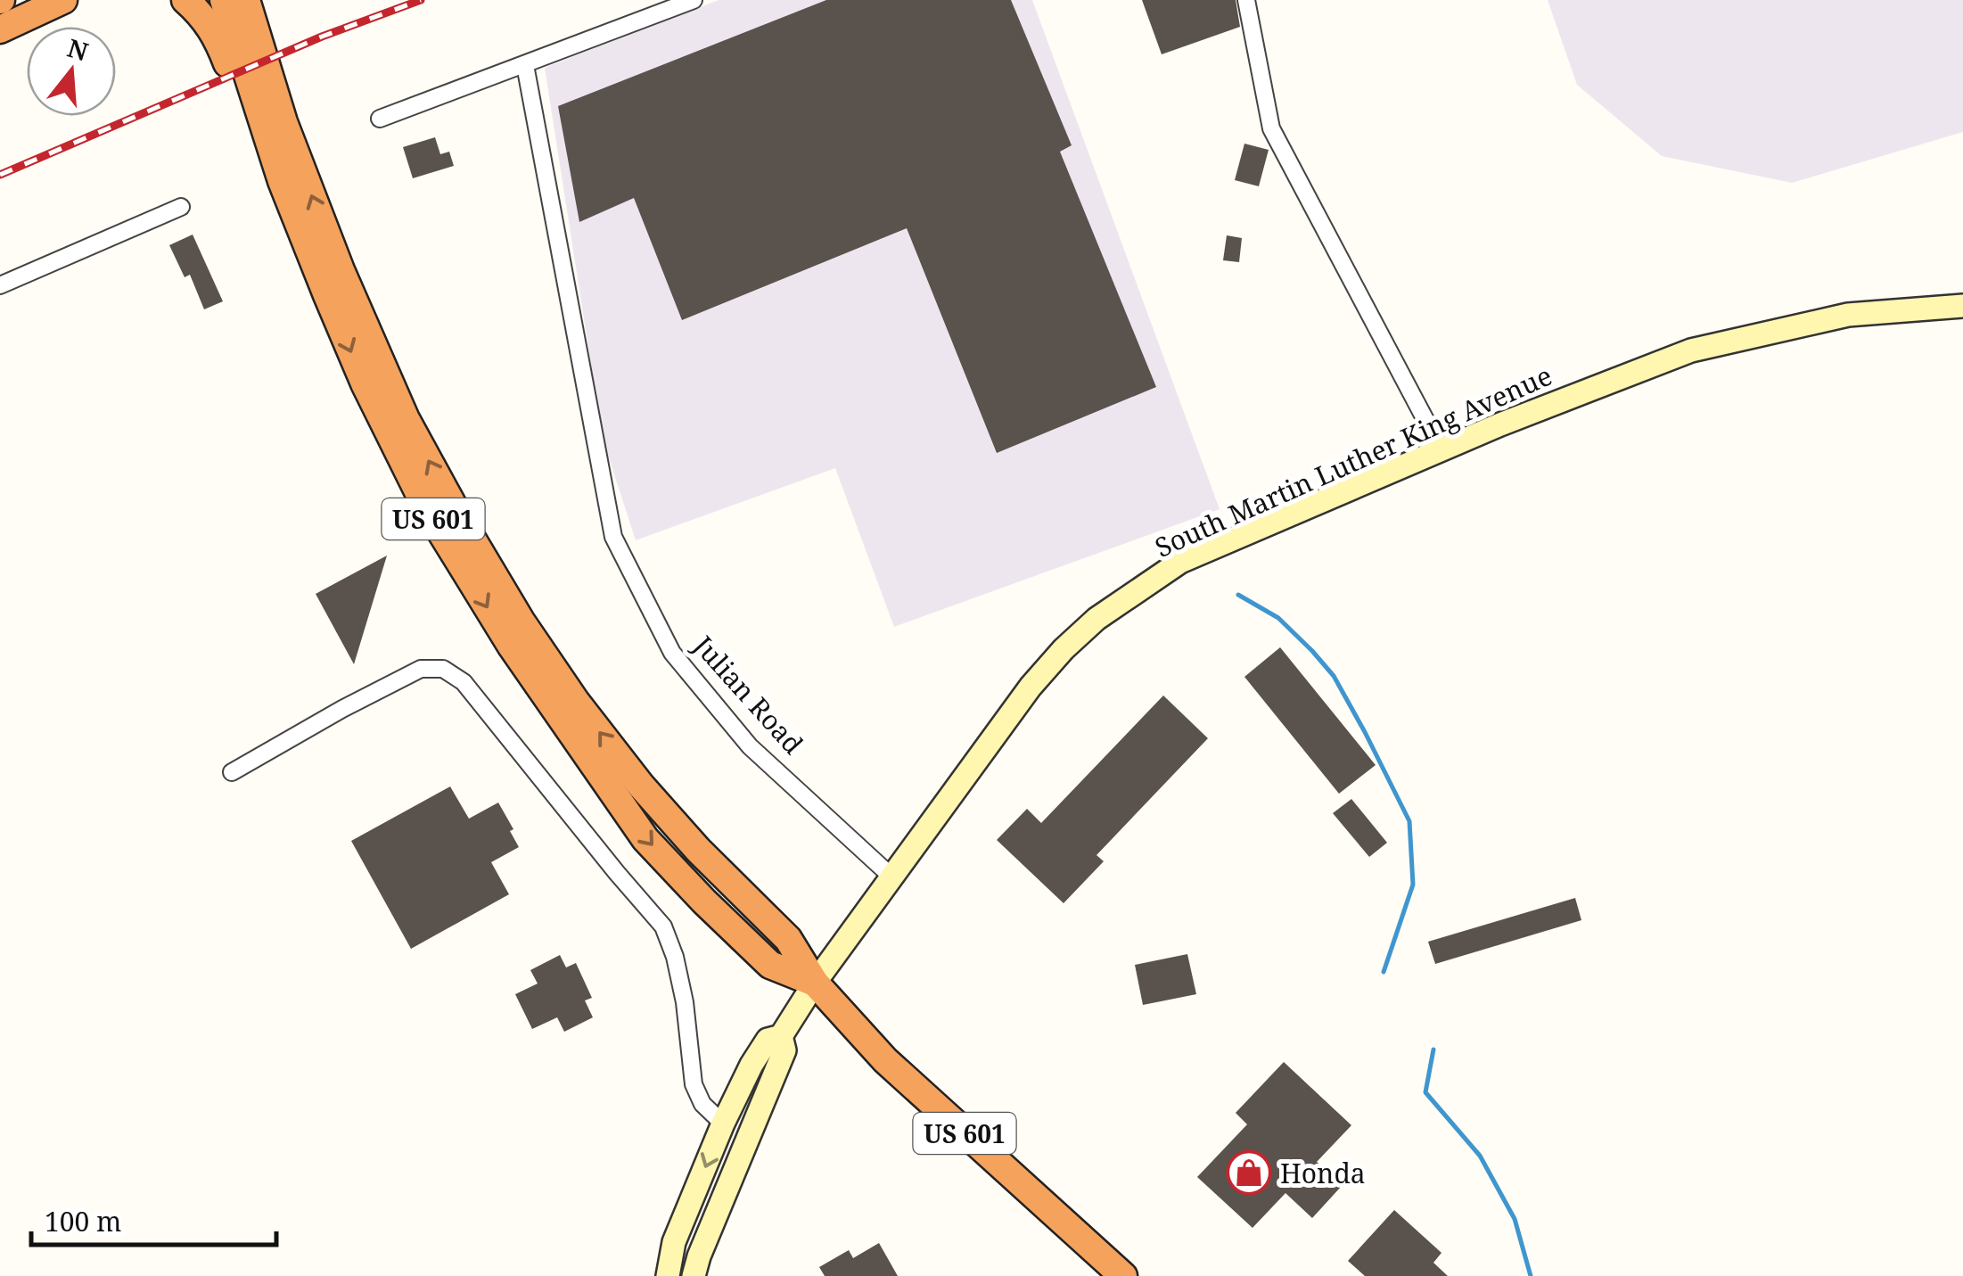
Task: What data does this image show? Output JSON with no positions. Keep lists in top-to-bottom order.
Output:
{
  "streets": {
    "highway": ["US 601"],
    "street": ["South Martin Luther King Avenue", "Julian Road"]
  },
  "crossings": [
    ["South Martin Luther King Avenue", "Julian Road"]
  ],
  "places": {
    "shop": ["Honda"]
  },
  "scale_bar": "100 m",
  "north": "top"
}
